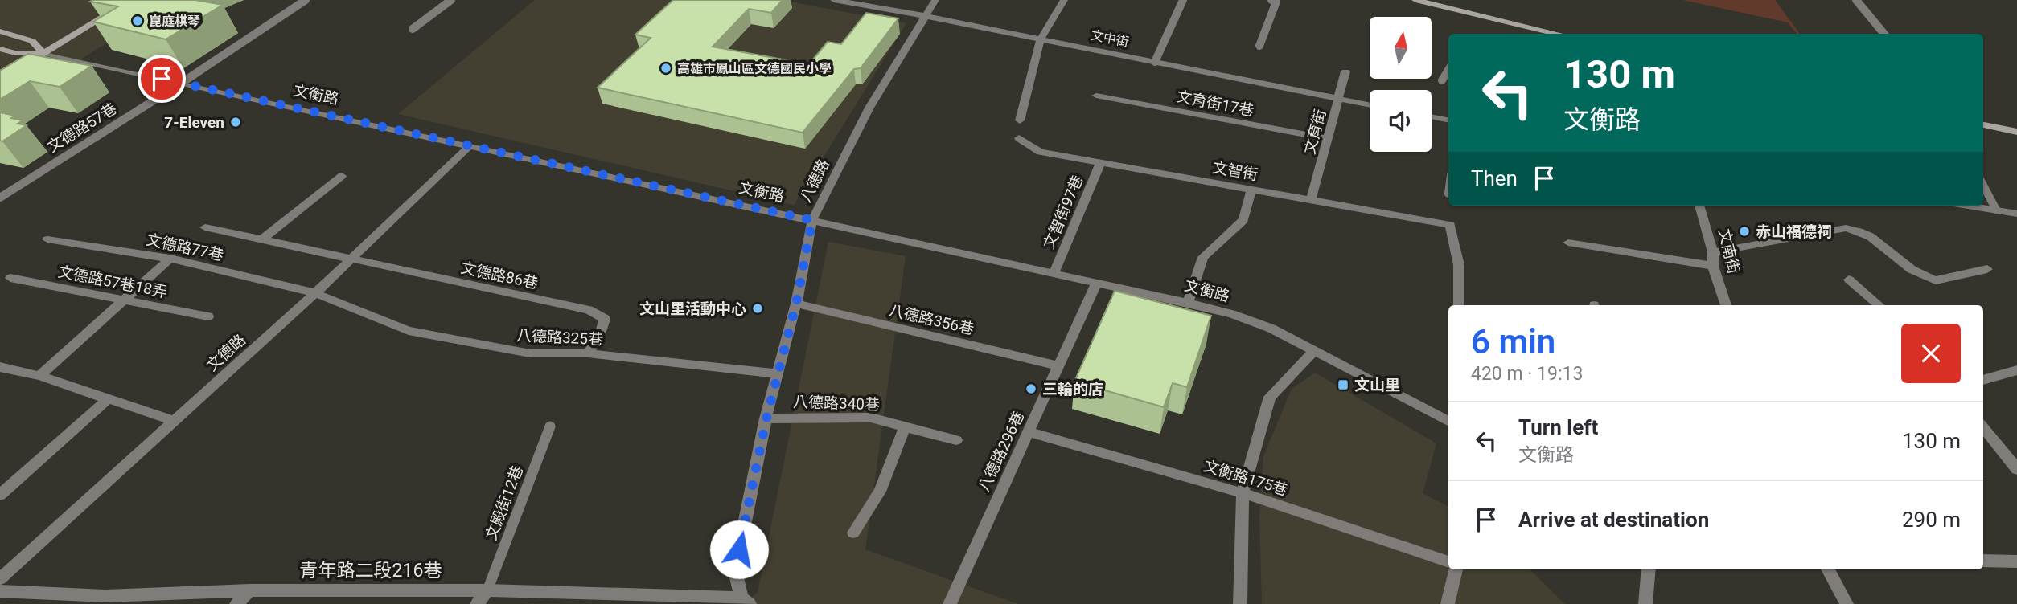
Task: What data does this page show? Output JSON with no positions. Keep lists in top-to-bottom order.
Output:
{
  "streets": {
    "street": [
      "文中街",
      "文衡路",
      "文育街17巷",
      "文育街",
      "文智街",
      "八德路",
      "文智街97巷",
      "文德路77巷",
      "文南街",
      "文德路86巷",
      "文德路57巷18弄",
      "八德路356巷",
      "八德路325巷",
      "文德路",
      "八德路340巷",
      "八德路296巷",
      "文衡路175巷",
      "青年路二段216巷"
    ],
    "lane": ["文德路57巷", "文殿街12巷"]
  },
  "crossings": [
    ["文中街", "文育街"],
    ["文中街", "八德路"],
    ["文衡路", "文德路57巷"],
    ["文衡路", "八德路"],
    ["文衡路", "文智街97巷"],
    ["文衡路", "文德路"],
    ["文衡路", "八德路296巷"],
    ["文育街17巷", "文育街"],
    ["文育街", "文智街"],
    ["文智街", "文智街97巷"],
    ["八德路", "八德路356巷"],
    ["八德路", "八德路325巷"],
    ["八德路", "八德路340巷"],
    ["八德路", "青年路二段216巷"],
    ["文德路77巷", "文德路86巷"],
    ["文德路77巷", "八德路325巷"],
    ["文德路77巷", "文德路"],
    ["文德路86巷", "八德路325巷"],
    ["文德路86巷", "文德路"],
    ["八德路356巷", "八德路296巷"],
    ["八德路325巷", "文德路"],
    ["八德路296巷", "文衡路175巷"],
    ["文殿街12巷", "青年路二段216巷"]
  ],
  "places": {
    "other": [
      "崑庭棋琴",
      "高雄市鳳山區文德國民小學",
      "7-Eleven",
      "赤山福德祠",
      "文山里活動中心",
      "三輪的店"
    ],
    "transit": ["文山里"]
  },
  "north": "top",
  "page": {
    "turn": ["130 m", "文衡路"],
    "then": "Then",
    "heading": ["6 min", "420 m · 19:13"],
    "list": [
      {
        "name": "Turn left",
        "note": "文衡路",
        "value": "130 m"
      },
      {
        "name": "Arrive at destination",
        "value": "290 m"
      }
    ]
  }
}
